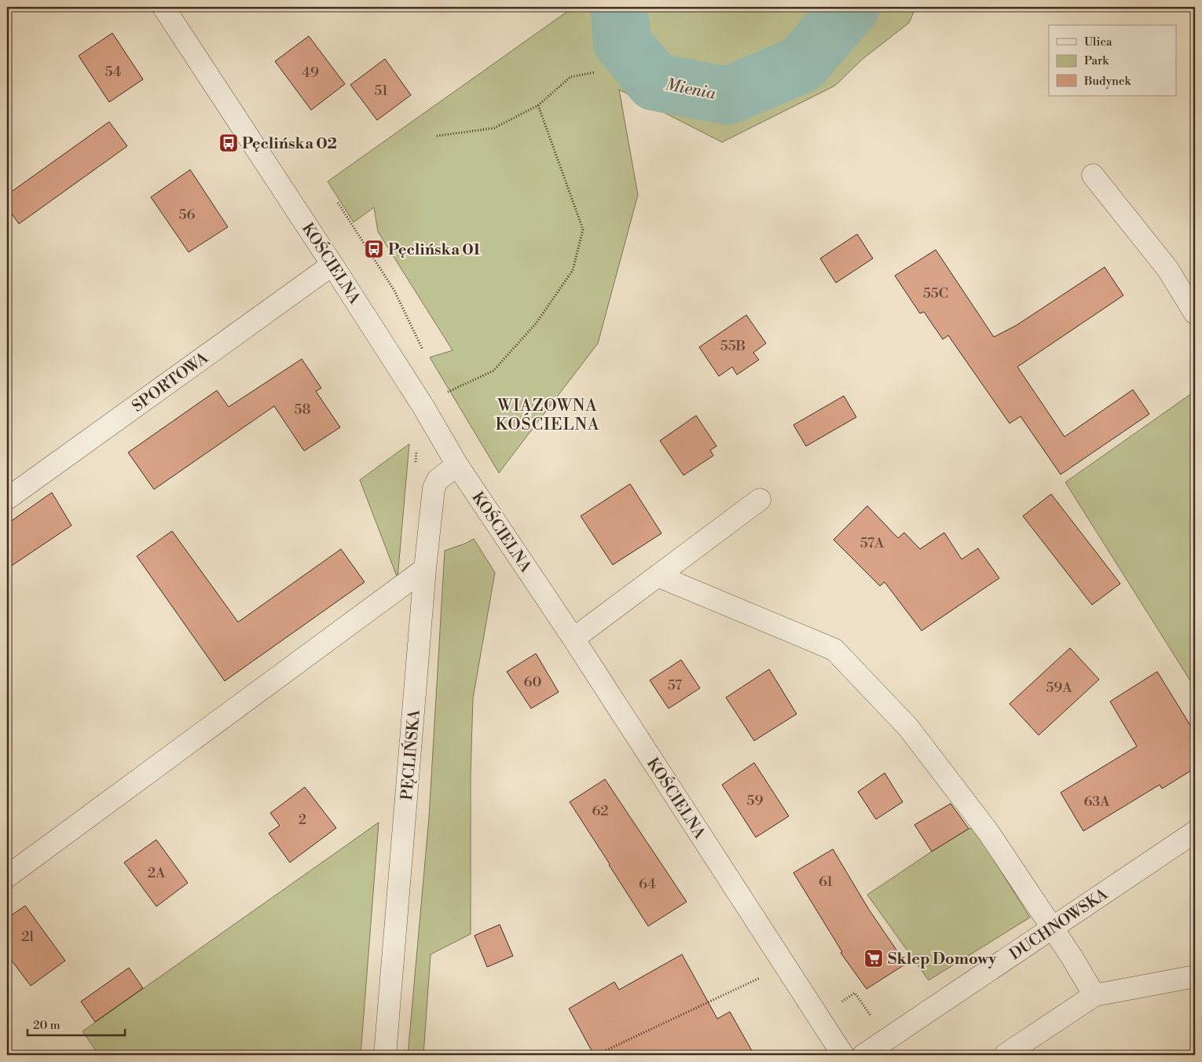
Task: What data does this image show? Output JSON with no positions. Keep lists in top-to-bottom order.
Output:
{
  "streets": {
    "street": [
      "KOŚCIELNA",
      "SPORTOWA",
      "PĘCLIŃSKA",
      "DUCHNOWSKA"
    ]
  },
  "crossings": [
    ["KOŚCIELNA", "SPORTOWA"],
    ["KOŚCIELNA", "PĘCLIŃSKA"]
  ],
  "districts": ["WIĄZOWNA KOŚCIELNA"],
  "water": ["Mienia"],
  "places": {
    "bus stop": ["Pęclińska 02", "Pęclińska 01"],
    "supermarket": ["Sklep Domowy"]
  },
  "house_numbers": [
    "54",
    "49",
    "51",
    "56",
    "55C",
    "55B",
    "58",
    "57A",
    "60",
    "57",
    "59A",
    "59",
    "63A",
    "62",
    "2",
    "2A",
    "61",
    "64",
    "2l"
  ],
  "legend": ["Ulica", "Park", "Budynek"],
  "scale_bar": "20 m"
}
